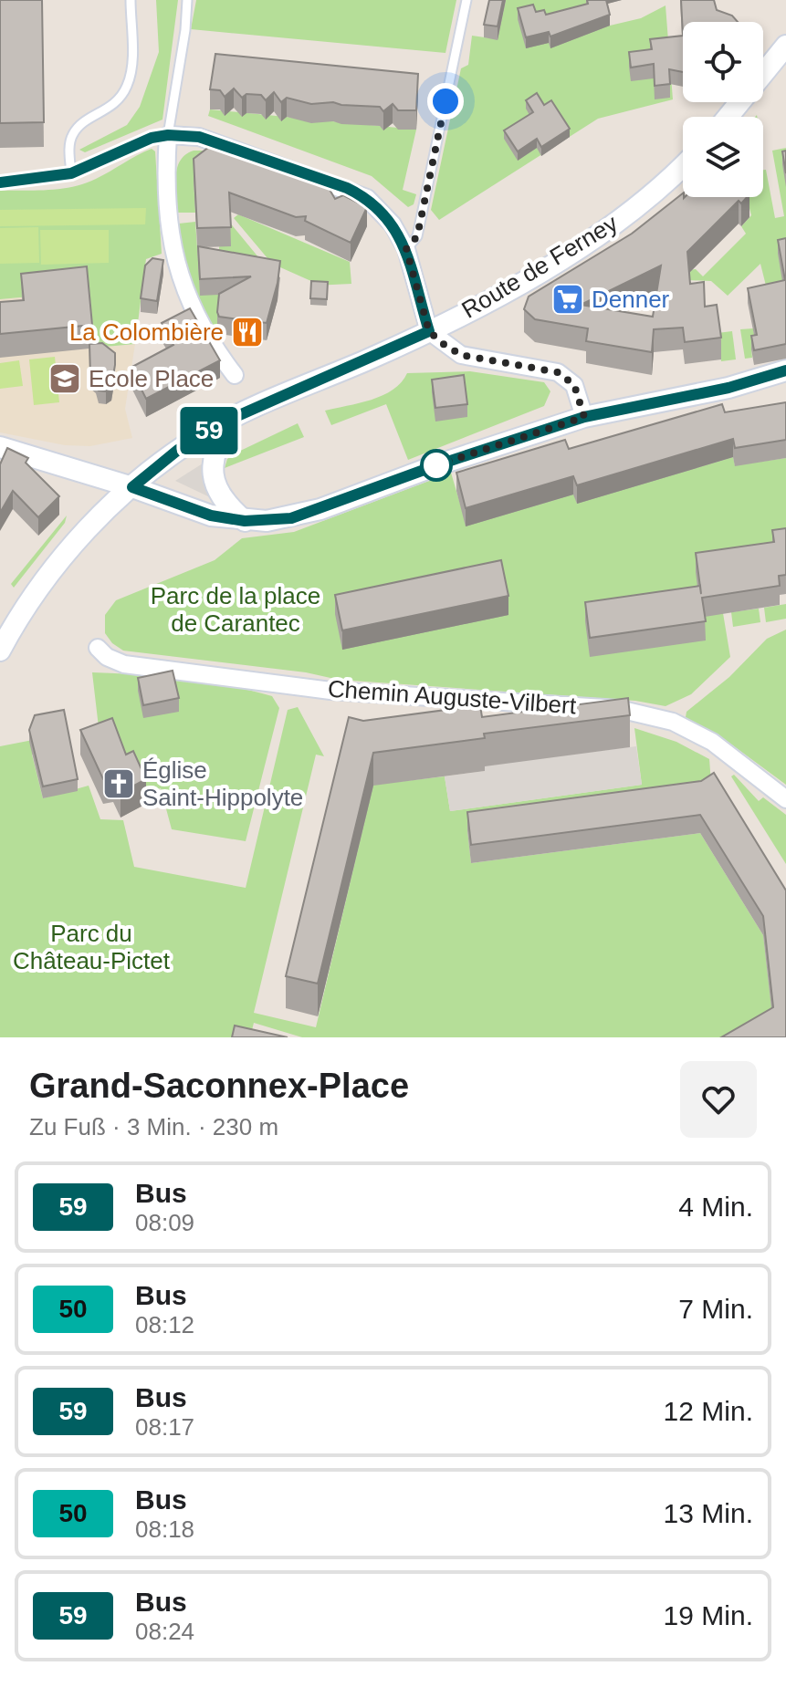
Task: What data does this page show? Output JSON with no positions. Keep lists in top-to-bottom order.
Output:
{
  "streets": {
    "street": ["Route de Ferney", "Chemin Auguste-Vilbert"]
  },
  "parks": ["Parc de la place de Carantec", "Parc du Château-Pictet"],
  "places": {
    "supermarket": ["Denner"],
    "restaurant": ["La Colombière"],
    "school or university": ["Ecole Place"],
    "church": ["Église Saint-Hippolyte"]
  },
  "lines": ["bus line 59"],
  "page": {
    "on_map": "59",
    "heading": ["Grand-Saconnex-Place", "Zu Fuß · 3 Min. · 230 m"],
    "list": [
      {
        "mark": "59",
        "name": "Bus",
        "note": "08:09",
        "value": "4 Min."
      },
      {
        "mark": "50",
        "name": "Bus",
        "note": "08:12",
        "value": "7 Min."
      },
      {
        "mark": "59",
        "name": "Bus",
        "note": "08:17",
        "value": "12 Min."
      },
      {
        "mark": "50",
        "name": "Bus",
        "note": "08:18",
        "value": "13 Min."
      },
      {
        "mark": "59",
        "name": "Bus",
        "note": "08:24",
        "value": "19 Min."
      }
    ]
  }
}
